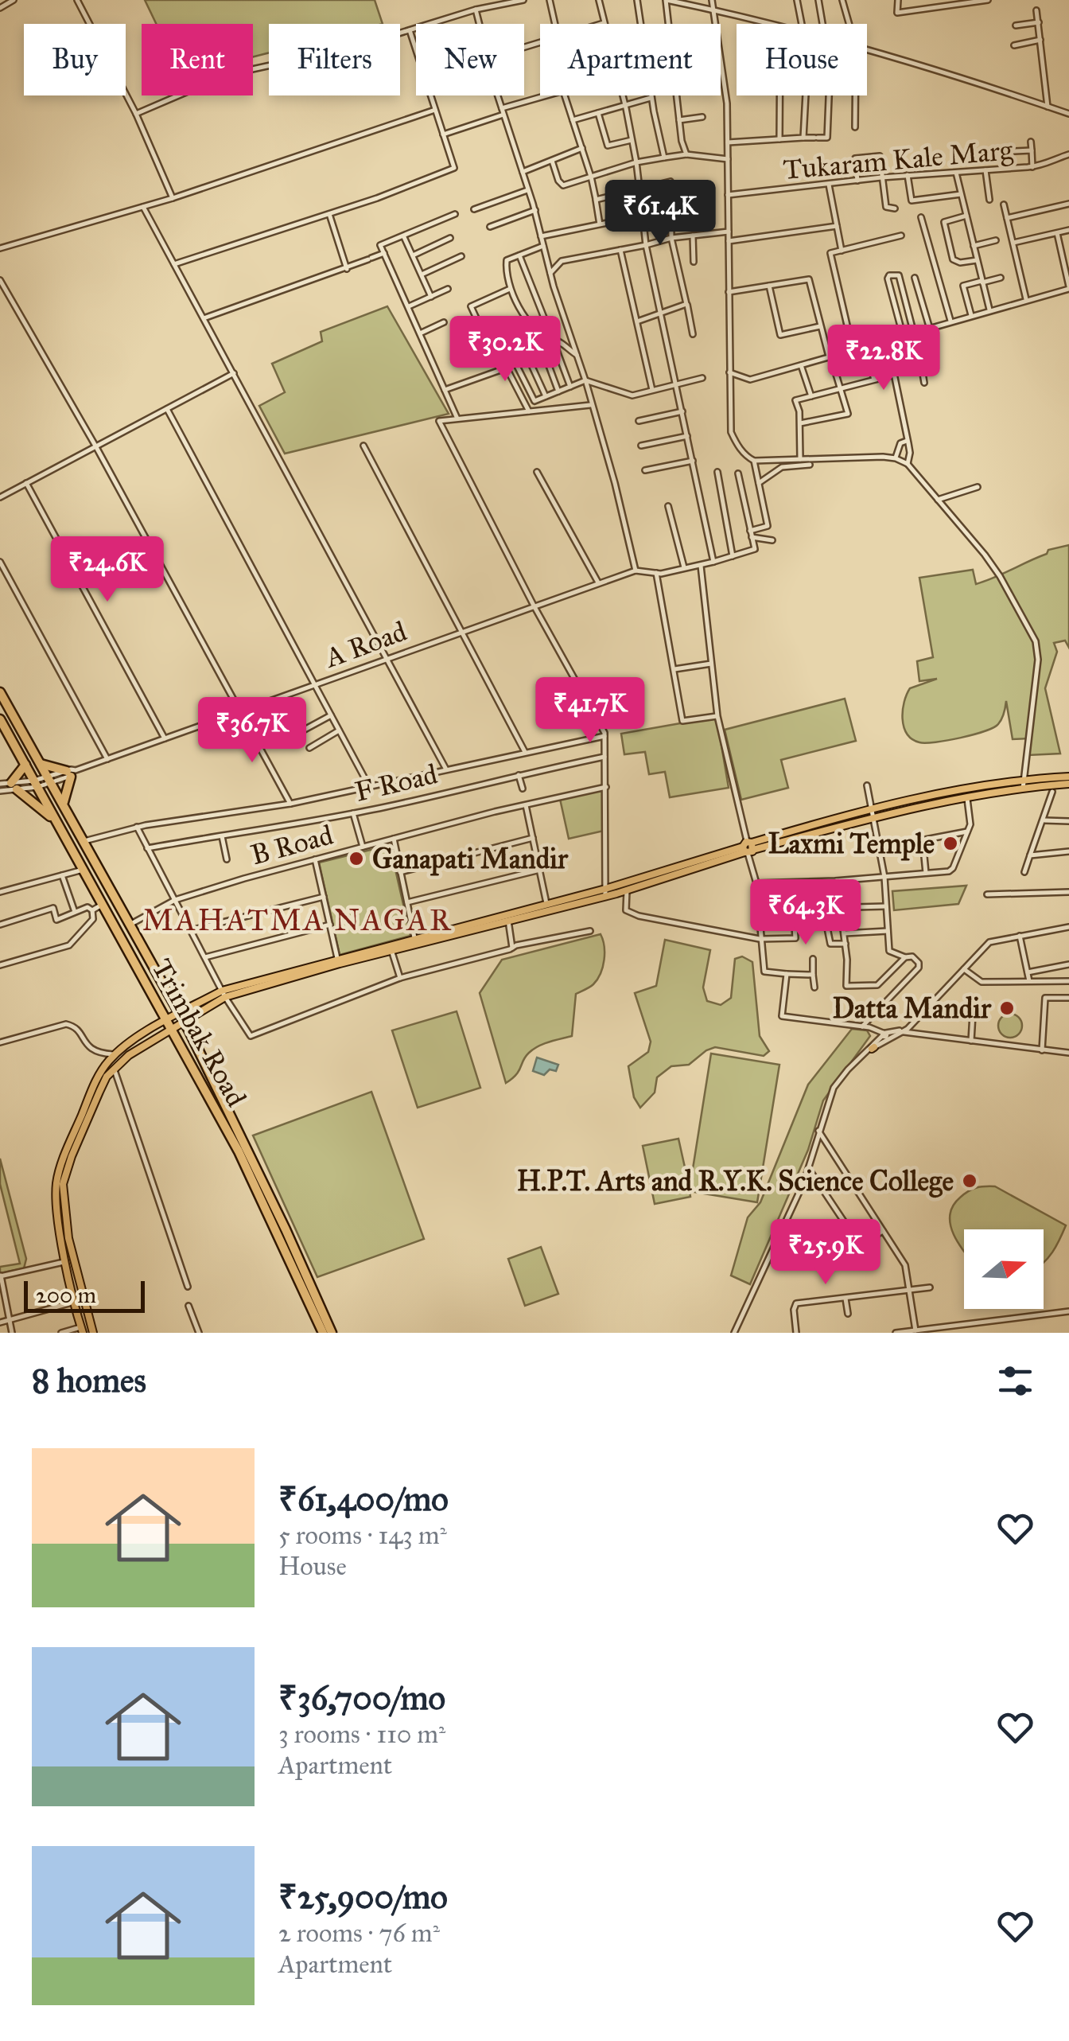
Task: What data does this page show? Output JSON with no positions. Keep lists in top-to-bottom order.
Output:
{
  "streets": {
    "highway": ["Trimbak Road"],
    "street": [
      "Tukaram Kale Marg",
      "A Road",
      "F Road",
      "B Road"
    ]
  },
  "crossings": [
    ["A Road", "Trimbak Road"],
    ["B Road", "Trimbak Road"]
  ],
  "districts": ["MAHATMA NAGAR"],
  "places": [
    "Laxmi Temple",
    "Ganapati Mandir",
    "Datta Mandir",
    "H.P.T. Arts and R.Y.K. Science College"
  ],
  "scale_bar": "200 m",
  "north": "right",
  "page": {
    "chip": [
      "Buy",
      "Rent",
      "Filters",
      "New",
      "Apartment",
      "House"
    ],
    "price": [
      "₹61.4K",
      "₹30.2K",
      "₹22.8K",
      "₹24.6K",
      "₹41.7K",
      "₹36.7K",
      "₹64.3K",
      "₹25.9K"
    ],
    "scale": "200 m",
    "heading": "8 homes",
    "list": [
      {
        "name": "₹61,400/mo",
        "note": "5 rooms · 143 m² · House"
      },
      {
        "name": "₹36,700/mo",
        "note": "3 rooms · 110 m² · Apartment"
      },
      {
        "name": "₹25,900/mo",
        "note": "2 rooms · 76 m² · Apartment"
      }
    ]
  }
}
